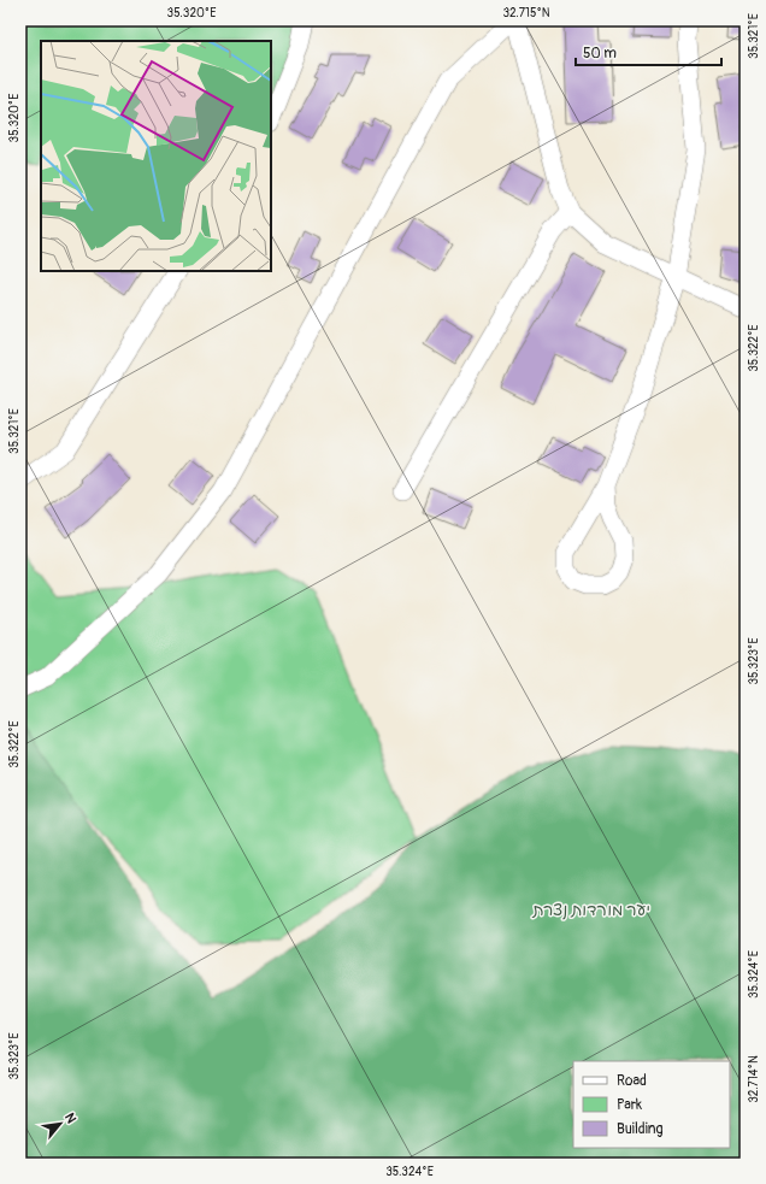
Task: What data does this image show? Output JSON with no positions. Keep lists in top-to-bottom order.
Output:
{
  "parks": ["יער מורדות נצרת"],
  "legend": ["Road", "Park", "Building"],
  "scale_bar": "50 m",
  "north": "top right",
  "coordinates": [
    "35.320°E",
    "32.715°N",
    "35.321°E",
    "35.322°E",
    "35.323°E",
    "35.324°E",
    "32.714°N"
  ]
}
